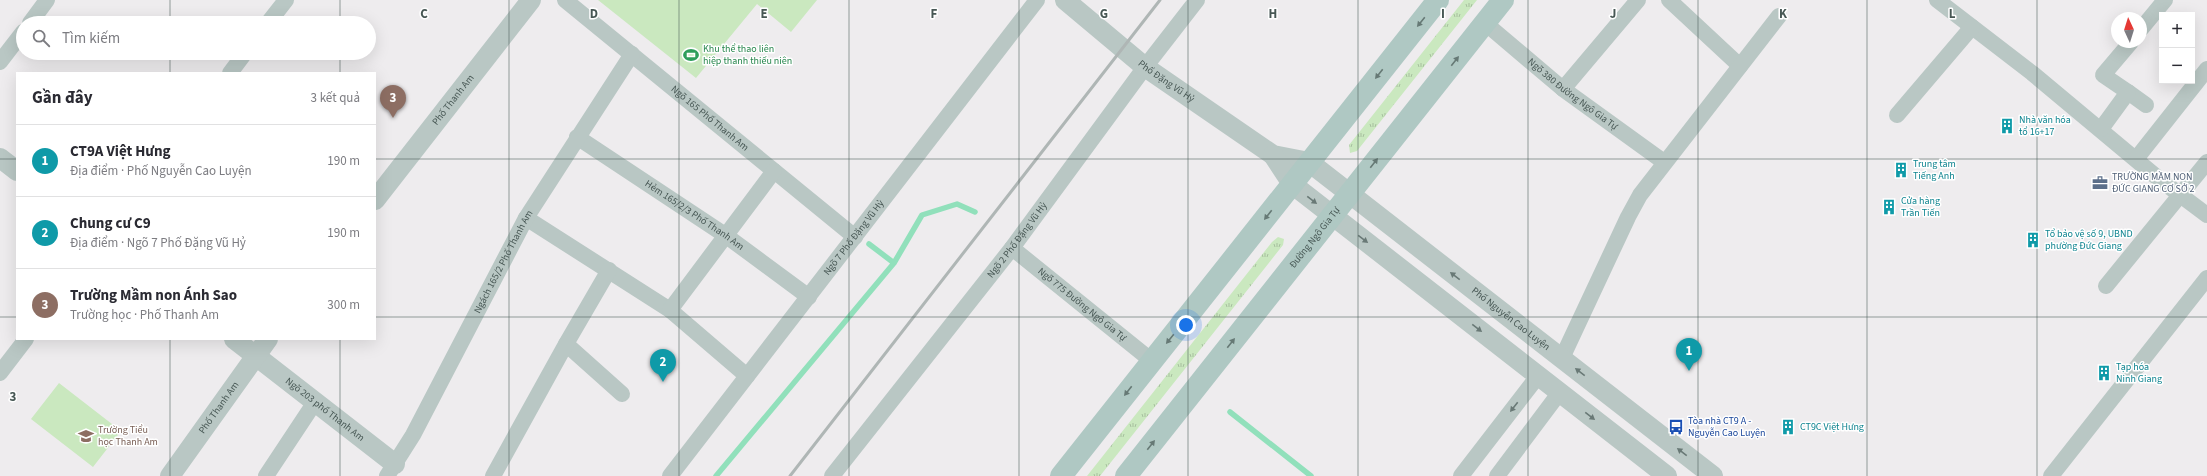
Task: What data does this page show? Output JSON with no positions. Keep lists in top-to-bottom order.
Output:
{
  "streets": {
    "main road": ["Đường Ngô Gia Tự"],
    "street": [
      "Phố Đặng Vũ Hỷ",
      "Ngõ 380 Đường Ngô Gia Tự",
      "Phố Thanh Am",
      "Ngõ 165 Phố Thanh Am",
      "Hẻm 165/2/3 Phố Thanh Am",
      "Ngõ 7 Phố Đặng Vũ Hỷ",
      "Ngõ 2 Phố Đặng Vũ Hỷ",
      "Ngách 165/2 Phố Thanh Am",
      "Ngõ 775 Đường Ngô Gia Tự",
      "Phố Nguyễn Cao Luyện",
      "Ngõ 203 phố Thanh Am"
    ]
  },
  "crossings": [
    ["Phố Đặng Vũ Hỷ", "Ngõ 2 Phố Đặng Vũ Hỷ"],
    ["Phố Đặng Vũ Hỷ", "Phố Nguyễn Cao Luyện"],
    ["Ngõ 380 Đường Ngô Gia Tự", "Đường Ngô Gia Tự"],
    ["Phố Thanh Am", "Ngõ 203 phố Thanh Am"],
    ["Ngõ 165 Phố Thanh Am", "Ngõ 7 Phố Đặng Vũ Hỷ"],
    ["Ngõ 165 Phố Thanh Am", "Ngách 165/2 Phố Thanh Am"],
    ["Hẻm 165/2/3 Phố Thanh Am", "Ngõ 7 Phố Đặng Vũ Hỷ"],
    ["Hẻm 165/2/3 Phố Thanh Am", "Ngách 165/2 Phố Thanh Am"],
    ["Đường Ngô Gia Tự", "Phố Nguyễn Cao Luyện"],
    ["Ngõ 2 Phố Đặng Vũ Hỷ", "Ngõ 775 Đường Ngô Gia Tự"],
    ["Ngách 165/2 Phố Thanh Am", "Ngõ 203 phố Thanh Am"]
  ],
  "places": {
    "sports": ["Khu thể thao liên hiệp thanh thiếu niên"],
    "building": [
      "Nhà văn hóa tổ 16+17",
      "Trung tâm Tiếng Anh",
      "Cửa hàng Trần Tiến",
      "Tổ bảo vệ số 9, UBND phường Đức Giang",
      "Tạp hóa Ninh Giang",
      "CT9C Việt Hưng"
    ],
    "office": ["TRƯỜNG MẦM NON ĐỨC GIANG CƠ SỞ 2"],
    "bus stop": ["Tòa nhà CT9 A - Nguyễn Cao Luyện"],
    "school or university": ["Trường Tiểu học Thanh Am"]
  },
  "north": "top",
  "page": {
    "map_buttons": ["+", "−"],
    "search": "Tìm kiếm",
    "heading": ["Gần đây", "3 kết quả"],
    "pins": ["3", "1", "2"],
    "list": [
      {
        "mark": "1",
        "name": "CT9A Việt Hưng",
        "note": "Địa điểm · Phố Nguyễn Cao Luyện",
        "value": "190 m"
      },
      {
        "mark": "2",
        "name": "Chung cư C9",
        "note": "Địa điểm · Ngõ 7 Phố Đặng Vũ Hỷ",
        "value": "190 m"
      },
      {
        "mark": "3",
        "name": "Trường Mầm non Ánh Sao",
        "note": "Trường học · Phố Thanh Am",
        "value": "300 m"
      }
    ]
  },
  "grid": {
    "columns": [
      "C",
      "D",
      "E",
      "F",
      "G",
      "H",
      "I",
      "J",
      "K",
      "L"
    ],
    "rows": ["3"]
  }
}
